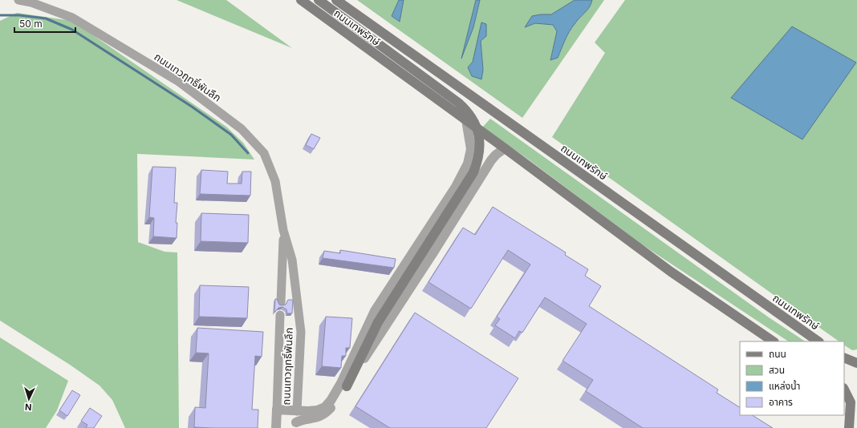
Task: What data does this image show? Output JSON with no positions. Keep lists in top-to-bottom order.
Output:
{
  "streets": {
    "main road": ["ถนนเทพรักษ์"],
    "street": ["ถนนเทวฤทธิ์พันลึก"]
  },
  "legend": [
    "ถนน",
    "สวน",
    "แหล่งน้ำ",
    "อาคาร"
  ],
  "scale_bar": "50 m",
  "north": "bottom"
}
